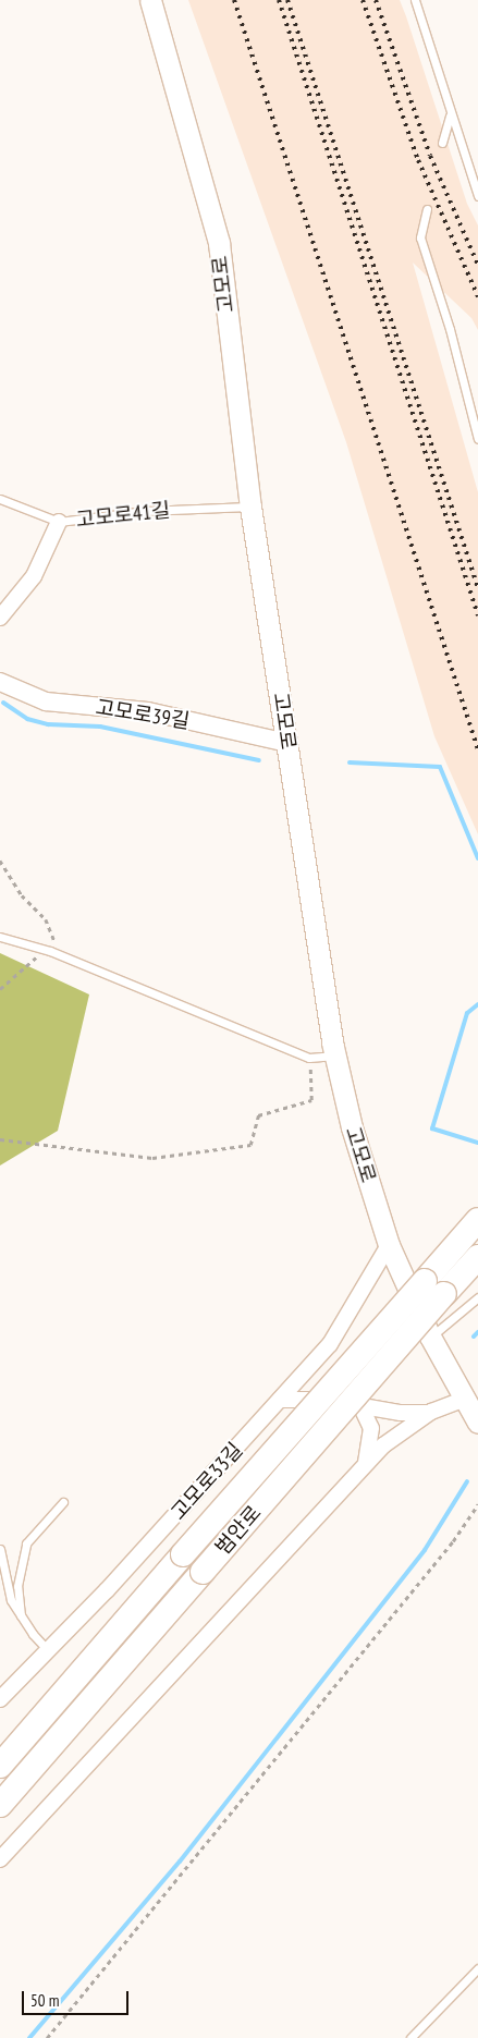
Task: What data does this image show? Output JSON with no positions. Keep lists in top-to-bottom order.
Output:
{
  "streets": {
    "highway": ["범안로"],
    "main road": ["고모로"],
    "street": ["고모로39길", "고모로33길"],
    "lane": ["고모로41길"]
  },
  "crossings": [
    ["고모로", "고모로41길"],
    ["고모로", "고모로39길"],
    ["고모로", "고모로33길"]
  ],
  "scale_bar": "50 m"
}
